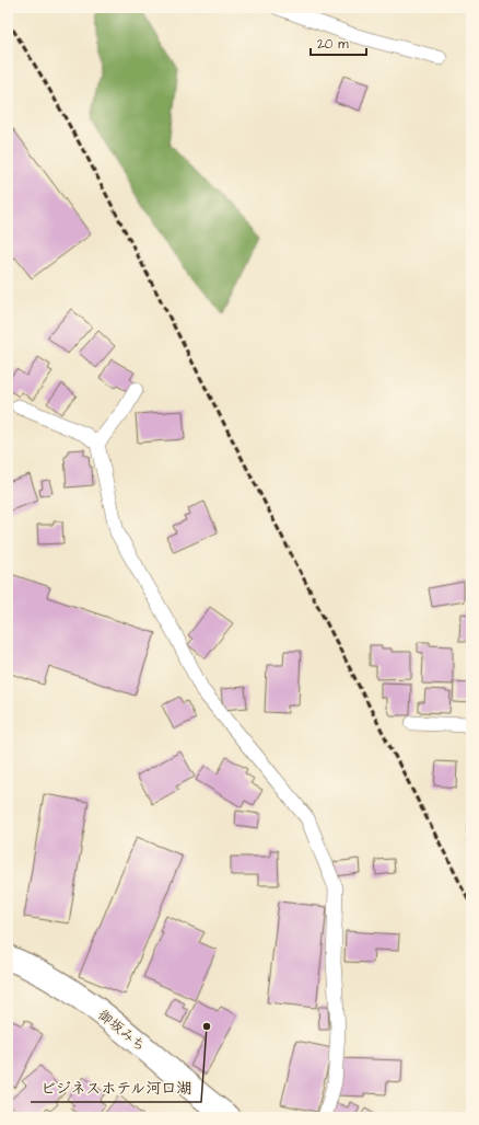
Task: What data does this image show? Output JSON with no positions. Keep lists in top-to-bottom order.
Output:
{
  "streets": {
    "highway": ["御坂みち"]
  },
  "places": ["ビジネスホテル河口湖"],
  "scale_bar": "20 m"
}
